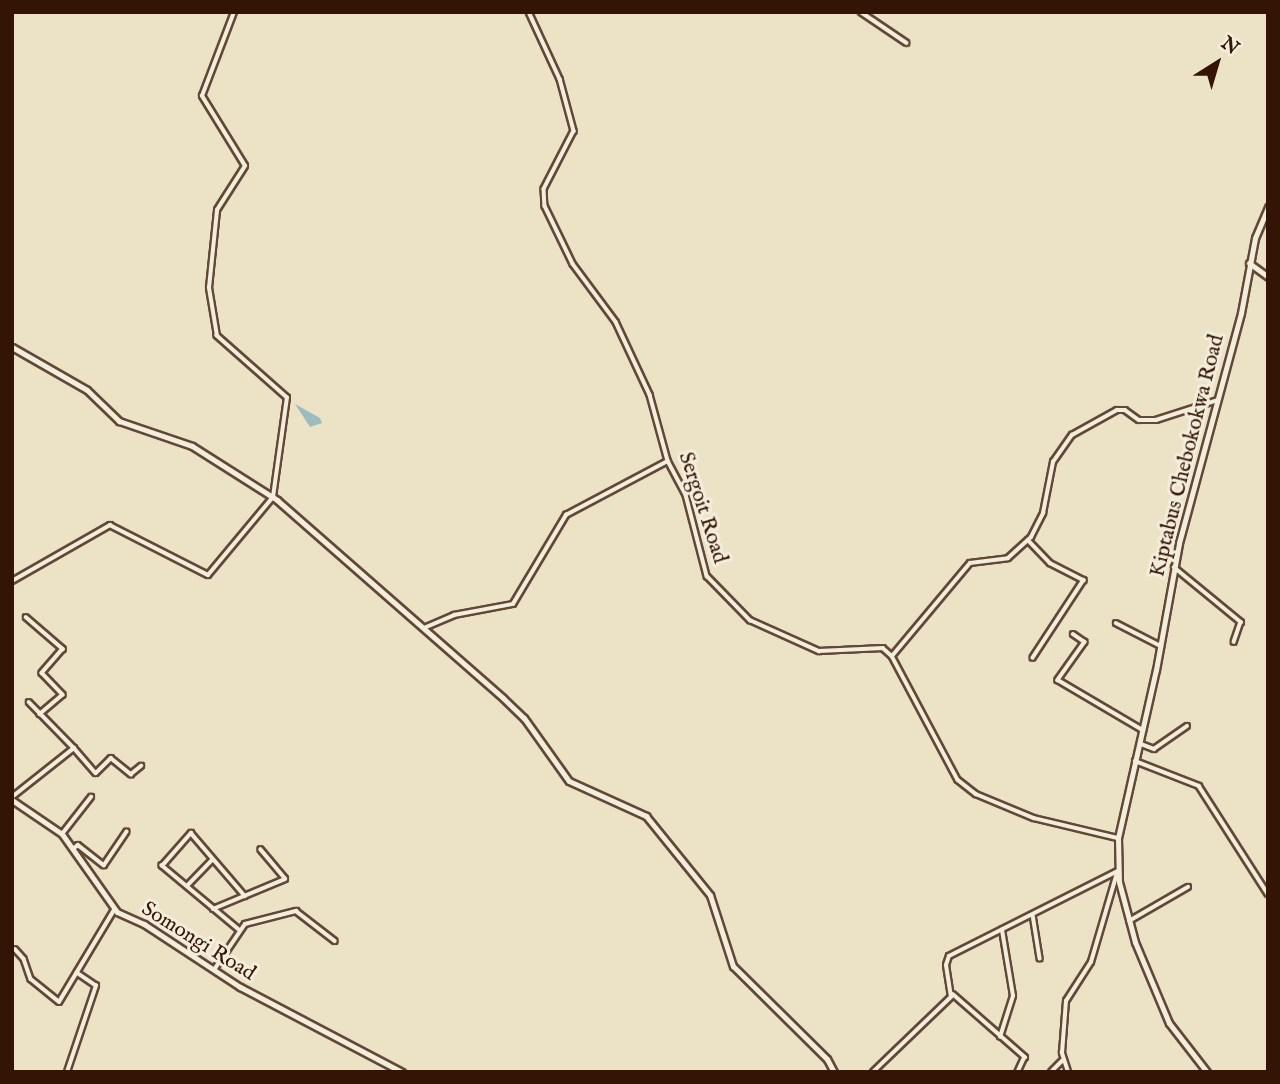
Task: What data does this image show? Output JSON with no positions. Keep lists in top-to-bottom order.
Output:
{
  "streets": {
    "street": ["Kiptabus Chebokokwa Road", "Sergoit Road", "Somongi Road"]
  },
  "north": "top right"
}
